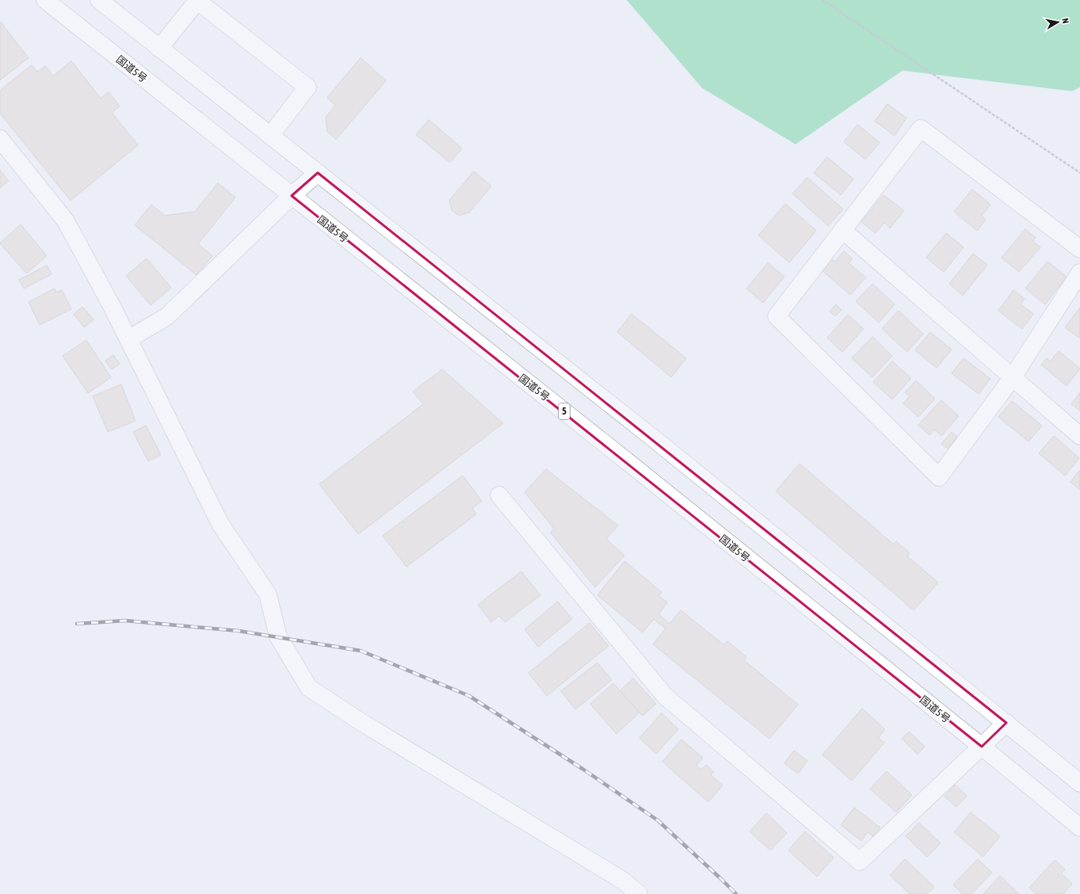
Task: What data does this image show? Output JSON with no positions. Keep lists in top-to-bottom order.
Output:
{
  "streets": {
    "main road": ["国道5号", "5"]
  },
  "north": "right"
}
